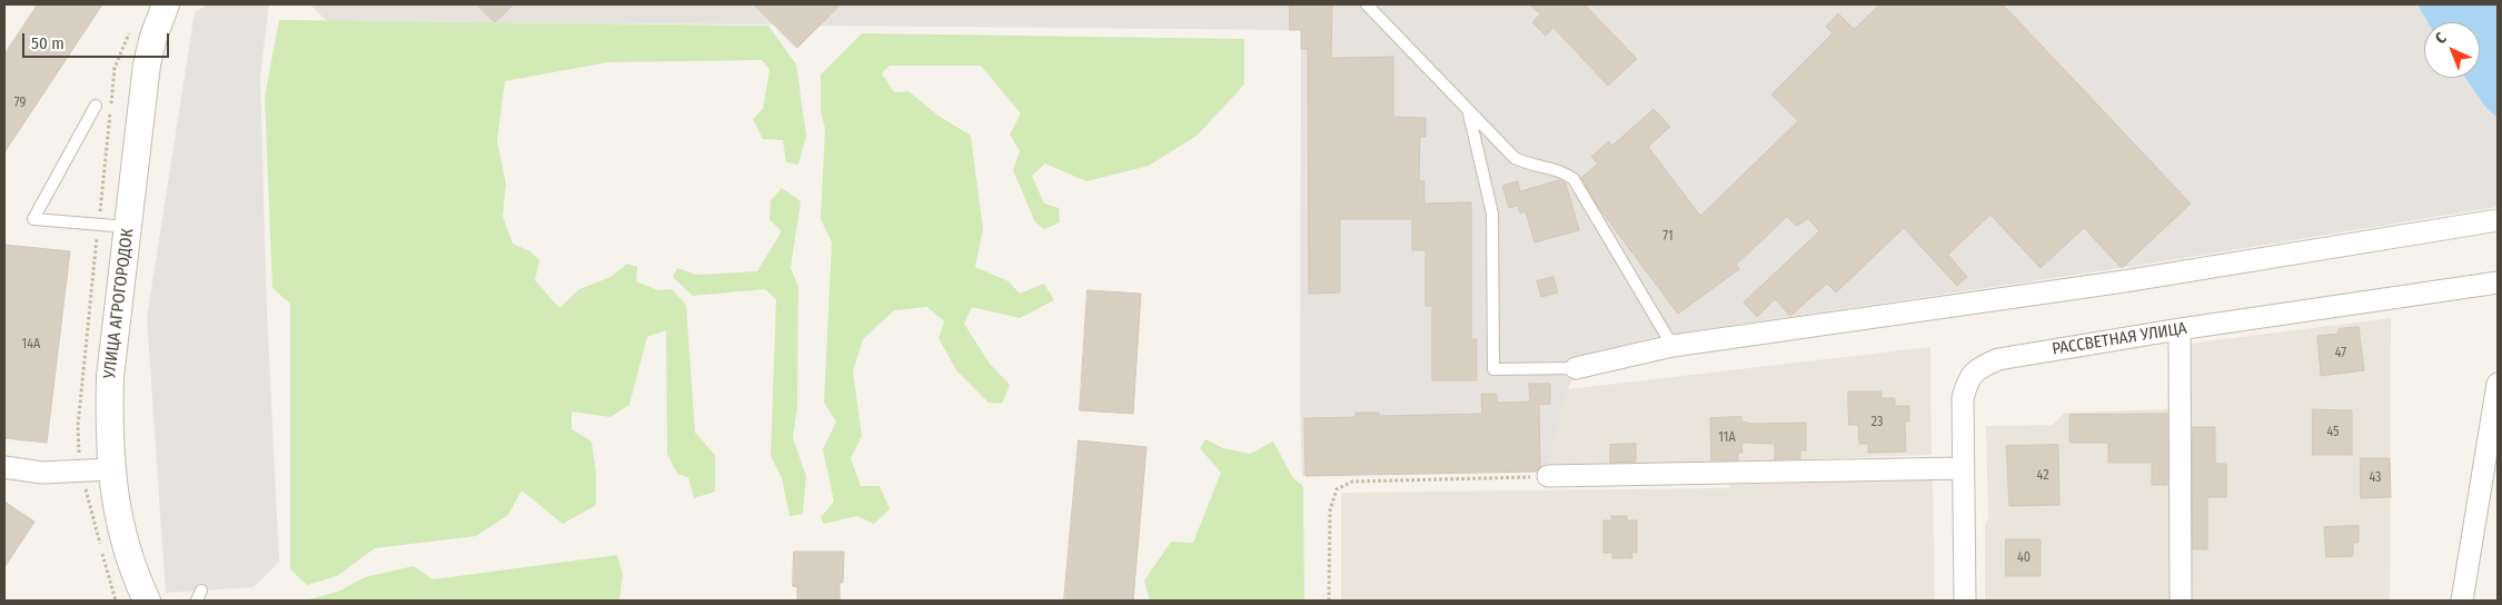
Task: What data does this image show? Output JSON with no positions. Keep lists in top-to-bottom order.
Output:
{
  "streets": {
    "street": ["УЛИЦА АГРОГОРОДОК", "РАССВЕТНАЯ УЛИЦА"]
  },
  "house_numbers": [
    "79",
    "71",
    "14А",
    "47",
    "23",
    "45",
    "11А",
    "42",
    "43",
    "40"
  ],
  "scale_bar": "50 m",
  "north": "top left"
}
